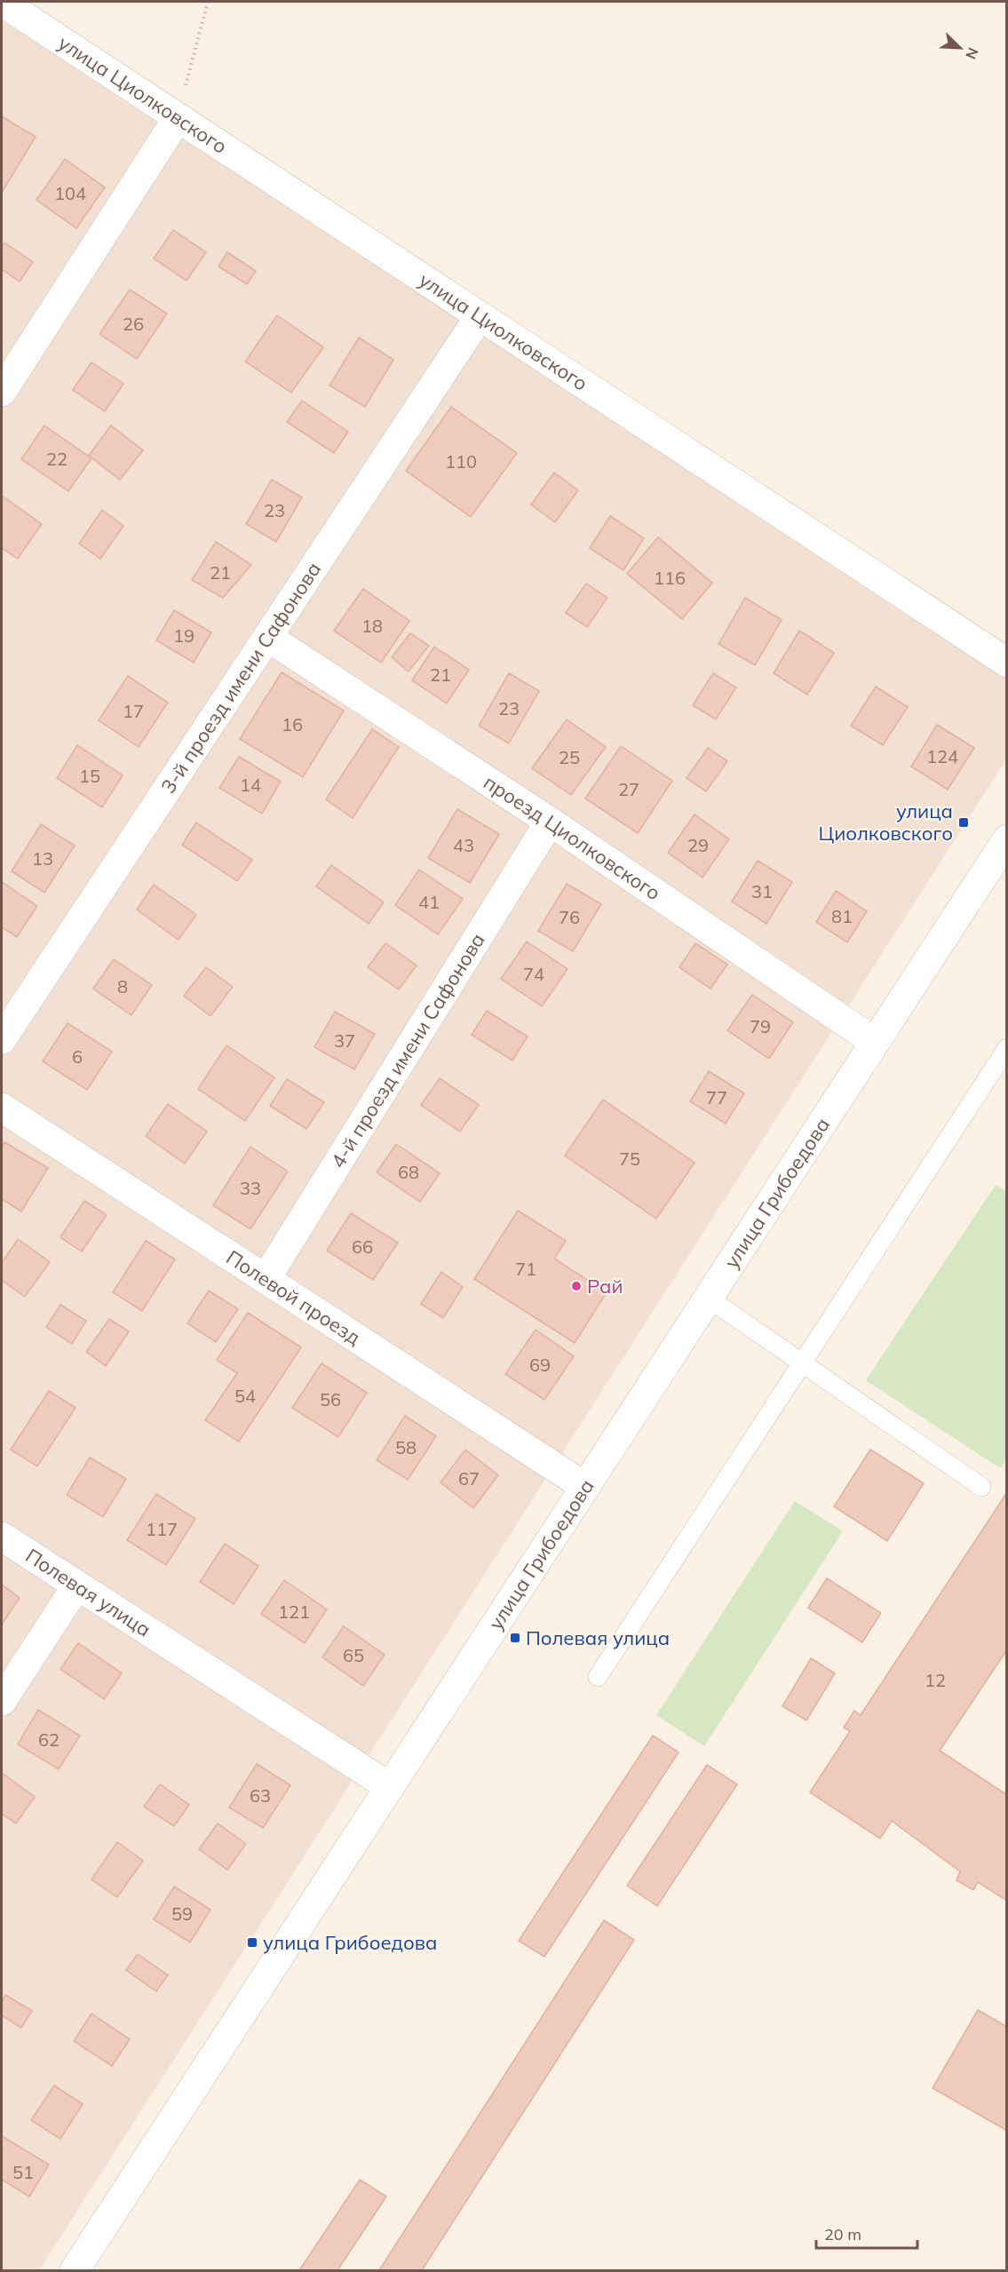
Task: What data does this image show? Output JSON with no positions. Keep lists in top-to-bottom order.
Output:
{
  "streets": {
    "street": [
      "улица Циолковского",
      "3-й проезд имени Сафонова",
      "проезд Циолковского",
      "4-й проезд имени Сафонова",
      "улица Грибоедова",
      "Полевой проезд",
      "Полевая улица"
    ]
  },
  "crossings": [
    ["улица Циолковского", "3-й проезд имени Сафонова"],
    ["3-й проезд имени Сафонова", "проезд Циолковского"],
    ["проезд Циолковского", "4-й проезд имени Сафонова"],
    ["проезд Циолковского", "улица Грибоедова"],
    ["4-й проезд имени Сафонова", "Полевой проезд"],
    ["улица Грибоедова", "Полевой проезд"],
    ["улица Грибоедова", "Полевая улица"]
  ],
  "places": {
    "transit": ["улица Циолковского", "Полевая улица", "улица Грибоедова"],
    "other": ["Рай"]
  },
  "house_numbers": [
    "104",
    "26",
    "22",
    "110",
    "23",
    "21",
    "116",
    "18",
    "19",
    "21",
    "23",
    "17",
    "16",
    "124",
    "25",
    "15",
    "14",
    "27",
    "43",
    "29",
    "13",
    "31",
    "41",
    "81",
    "76",
    "74",
    "8",
    "79",
    "37",
    "6",
    "77",
    "75",
    "68",
    "33",
    "66",
    "71",
    "69",
    "54",
    "56",
    "58",
    "67",
    "117",
    "121",
    "65",
    "12",
    "62",
    "63",
    "59",
    "51"
  ],
  "scale_bar": "20 m",
  "north": "bottom right"
}
